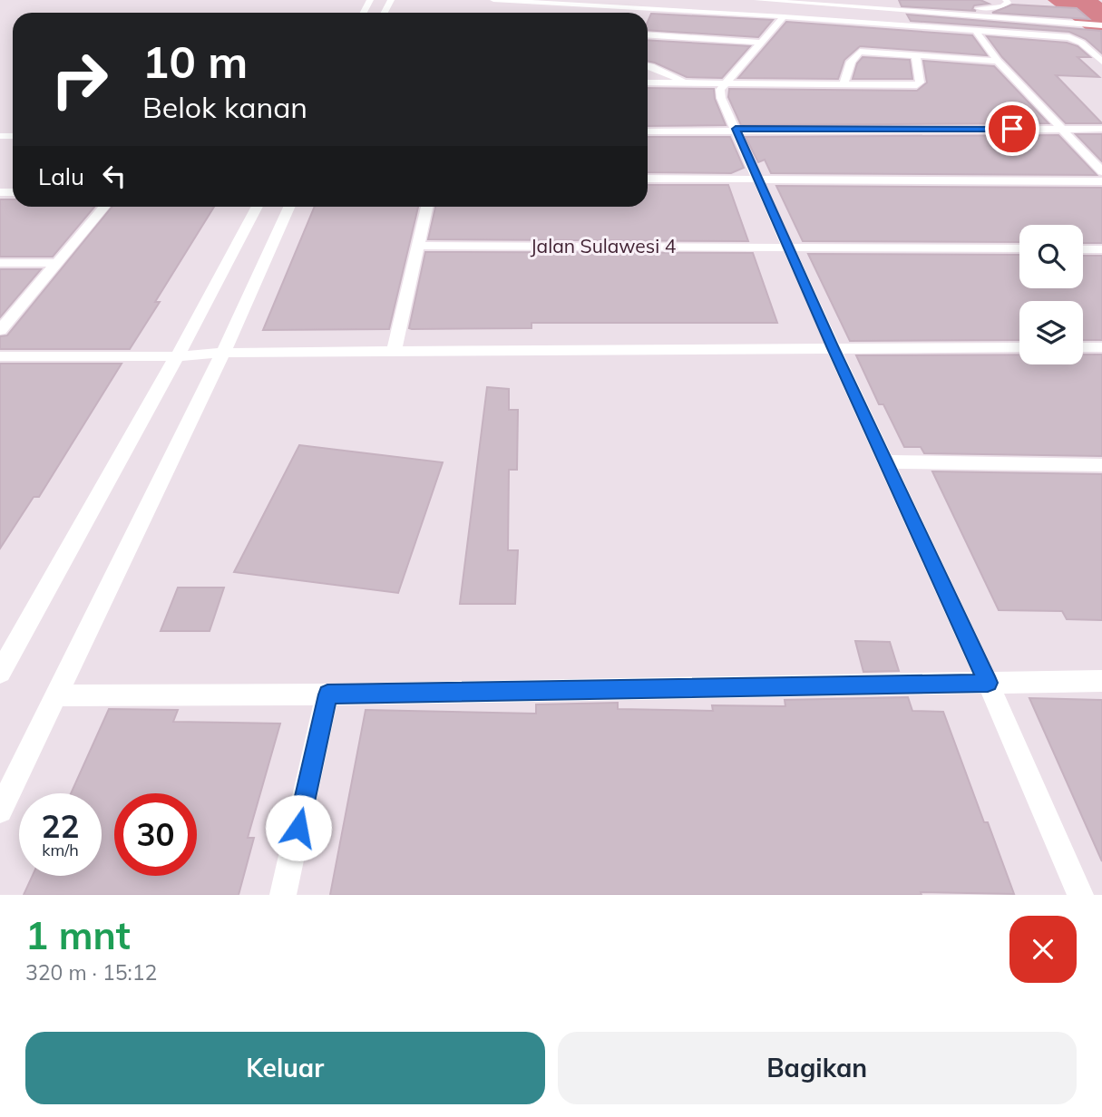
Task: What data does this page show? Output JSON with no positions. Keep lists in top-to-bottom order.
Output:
{
  "streets": {
    "street": ["Jalan Sulawesi 4"]
  },
  "page": {
    "turn": ["10 m", "Belok kanan"],
    "then": "Lalu",
    "speed": "22 km/h",
    "limit": "30",
    "heading": ["1 mnt", "320 m · 15:12"],
    "buttons": ["Keluar", "Bagikan"]
  }
}
